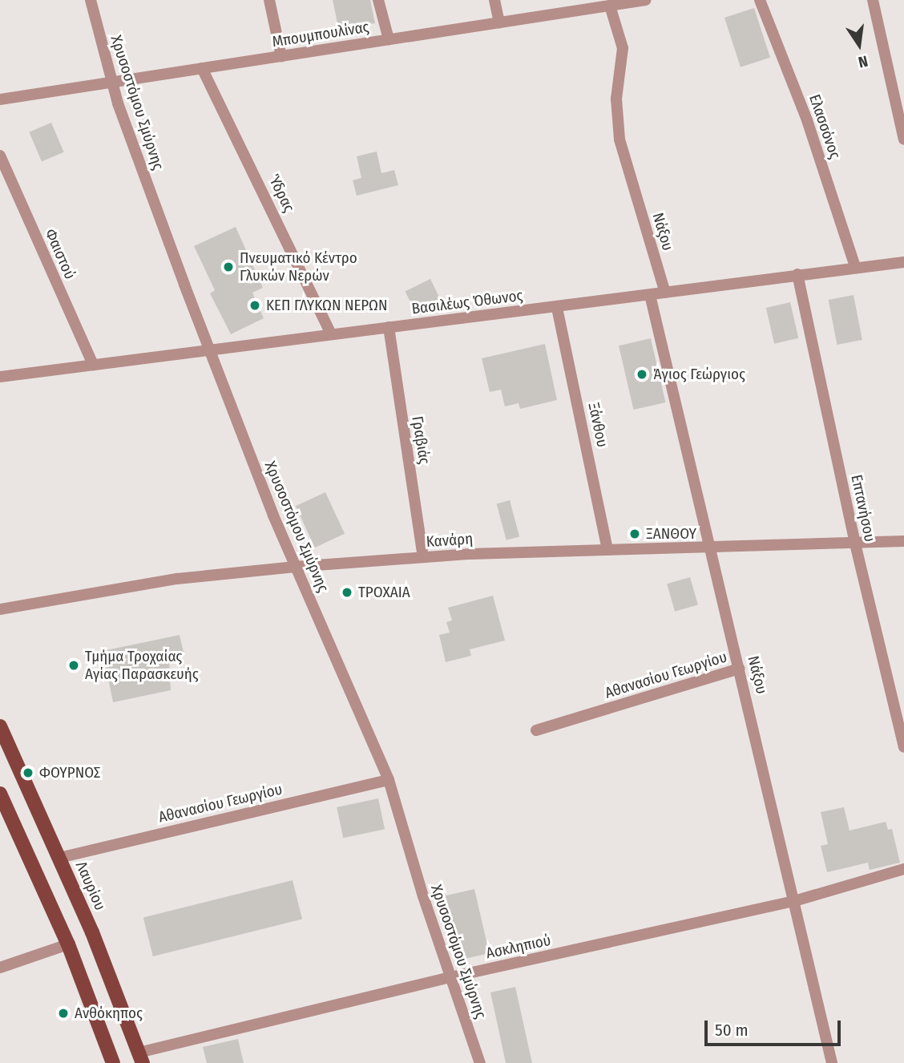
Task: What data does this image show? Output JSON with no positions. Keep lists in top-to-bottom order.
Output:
{
  "streets": {
    "main road": ["Λαυρίου"],
    "street": [
      "Μπουμπουλίνας",
      "Χρυσοστόμου Σμύρνης",
      "Ελασσόνος",
      "Ύδρας",
      "Νάξου",
      "Φαιστού",
      "Βασιλέως Όθωνος",
      "Ξάνθου",
      "Γραβιάς",
      "Επτανήσου",
      "Κανάρη",
      "Αθανασίου Γεωργίου",
      "Ασκληπιού"
    ]
  },
  "crossings": [
    ["Μπουμπουλίνας", "Χρυσοστόμου Σμύρνης"],
    ["Μπουμπουλίνας", "Ύδρας"],
    ["Μπουμπουλίνας", "Νάξου"],
    ["Χρυσοστόμου Σμύρνης", "Βασιλέως Όθωνος"],
    ["Χρυσοστόμου Σμύρνης", "Κανάρη"],
    ["Χρυσοστόμου Σμύρνης", "Αθανασίου Γεωργίου"],
    ["Χρυσοστόμου Σμύρνης", "Ασκληπιού"],
    ["Ελασσόνος", "Βασιλέως Όθωνος"],
    ["Ύδρας", "Βασιλέως Όθωνος"],
    ["Νάξου", "Βασιλέως Όθωνος"],
    ["Νάξου", "Κανάρη"],
    ["Νάξου", "Αθανασίου Γεωργίου"],
    ["Νάξου", "Ασκληπιού"],
    ["Φαιστού", "Βασιλέως Όθωνος"],
    ["Βασιλέως Όθωνος", "Ξάνθου"],
    ["Βασιλέως Όθωνος", "Γραβιάς"],
    ["Βασιλέως Όθωνος", "Επτανήσου"],
    ["Ξάνθου", "Κανάρη"],
    ["Γραβιάς", "Κανάρη"],
    ["Επτανήσου", "Κανάρη"],
    ["Αθανασίου Γεωργίου", "Λαυρίου"],
    ["Λαυρίου", "Ασκληπιού"]
  ],
  "places": [
    "Πνευματικό Κέντρο Γλυκών Νερών",
    "ΚΕΠ ΓΛΥΚΩΝ ΝΕΡΩΝ",
    "Άγιος Γεώργιος",
    "ΞΑΝΘΟΥ",
    "ΤΡΟΧΑΙΑ",
    "Τμήμα Τροχαίας Αγίας Παρασκευής",
    "ΦΟΥΡΝΟΣ",
    "Ανθόκηπος"
  ],
  "scale_bar": "50 m",
  "north": "bottom"
}
